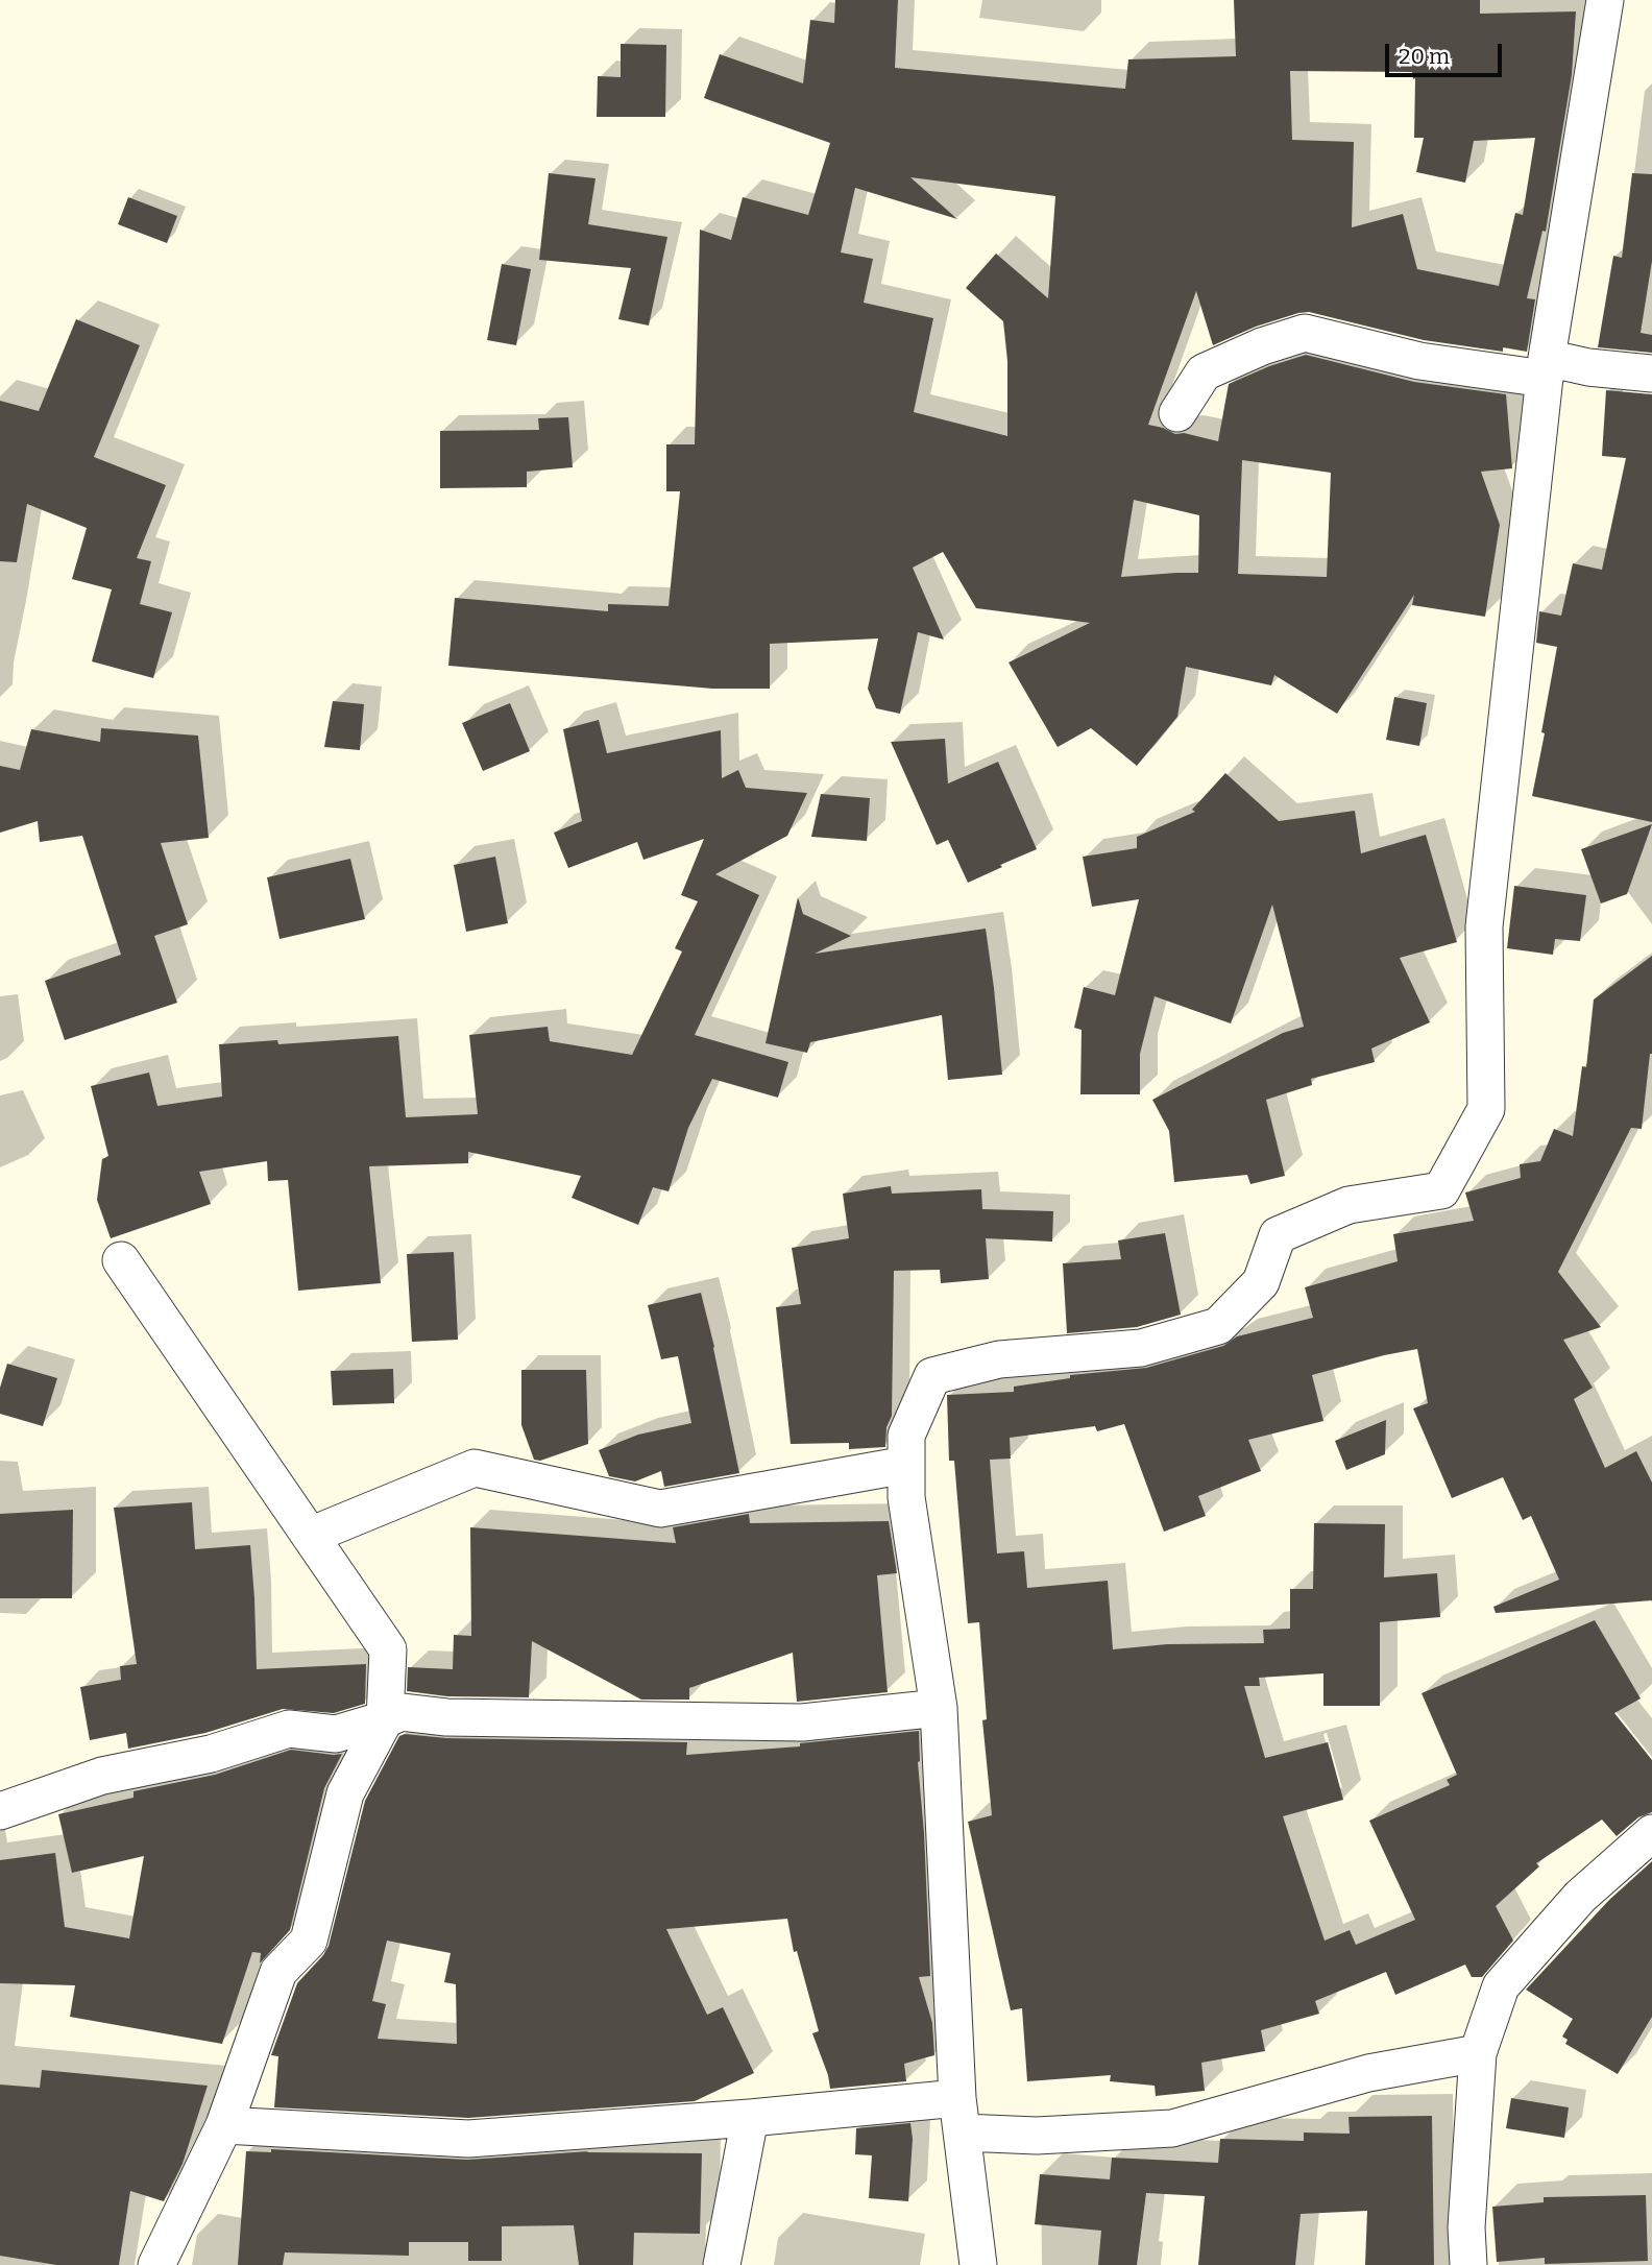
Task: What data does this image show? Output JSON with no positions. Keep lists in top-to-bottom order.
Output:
{
  "scale_bar": "20 m"
}
